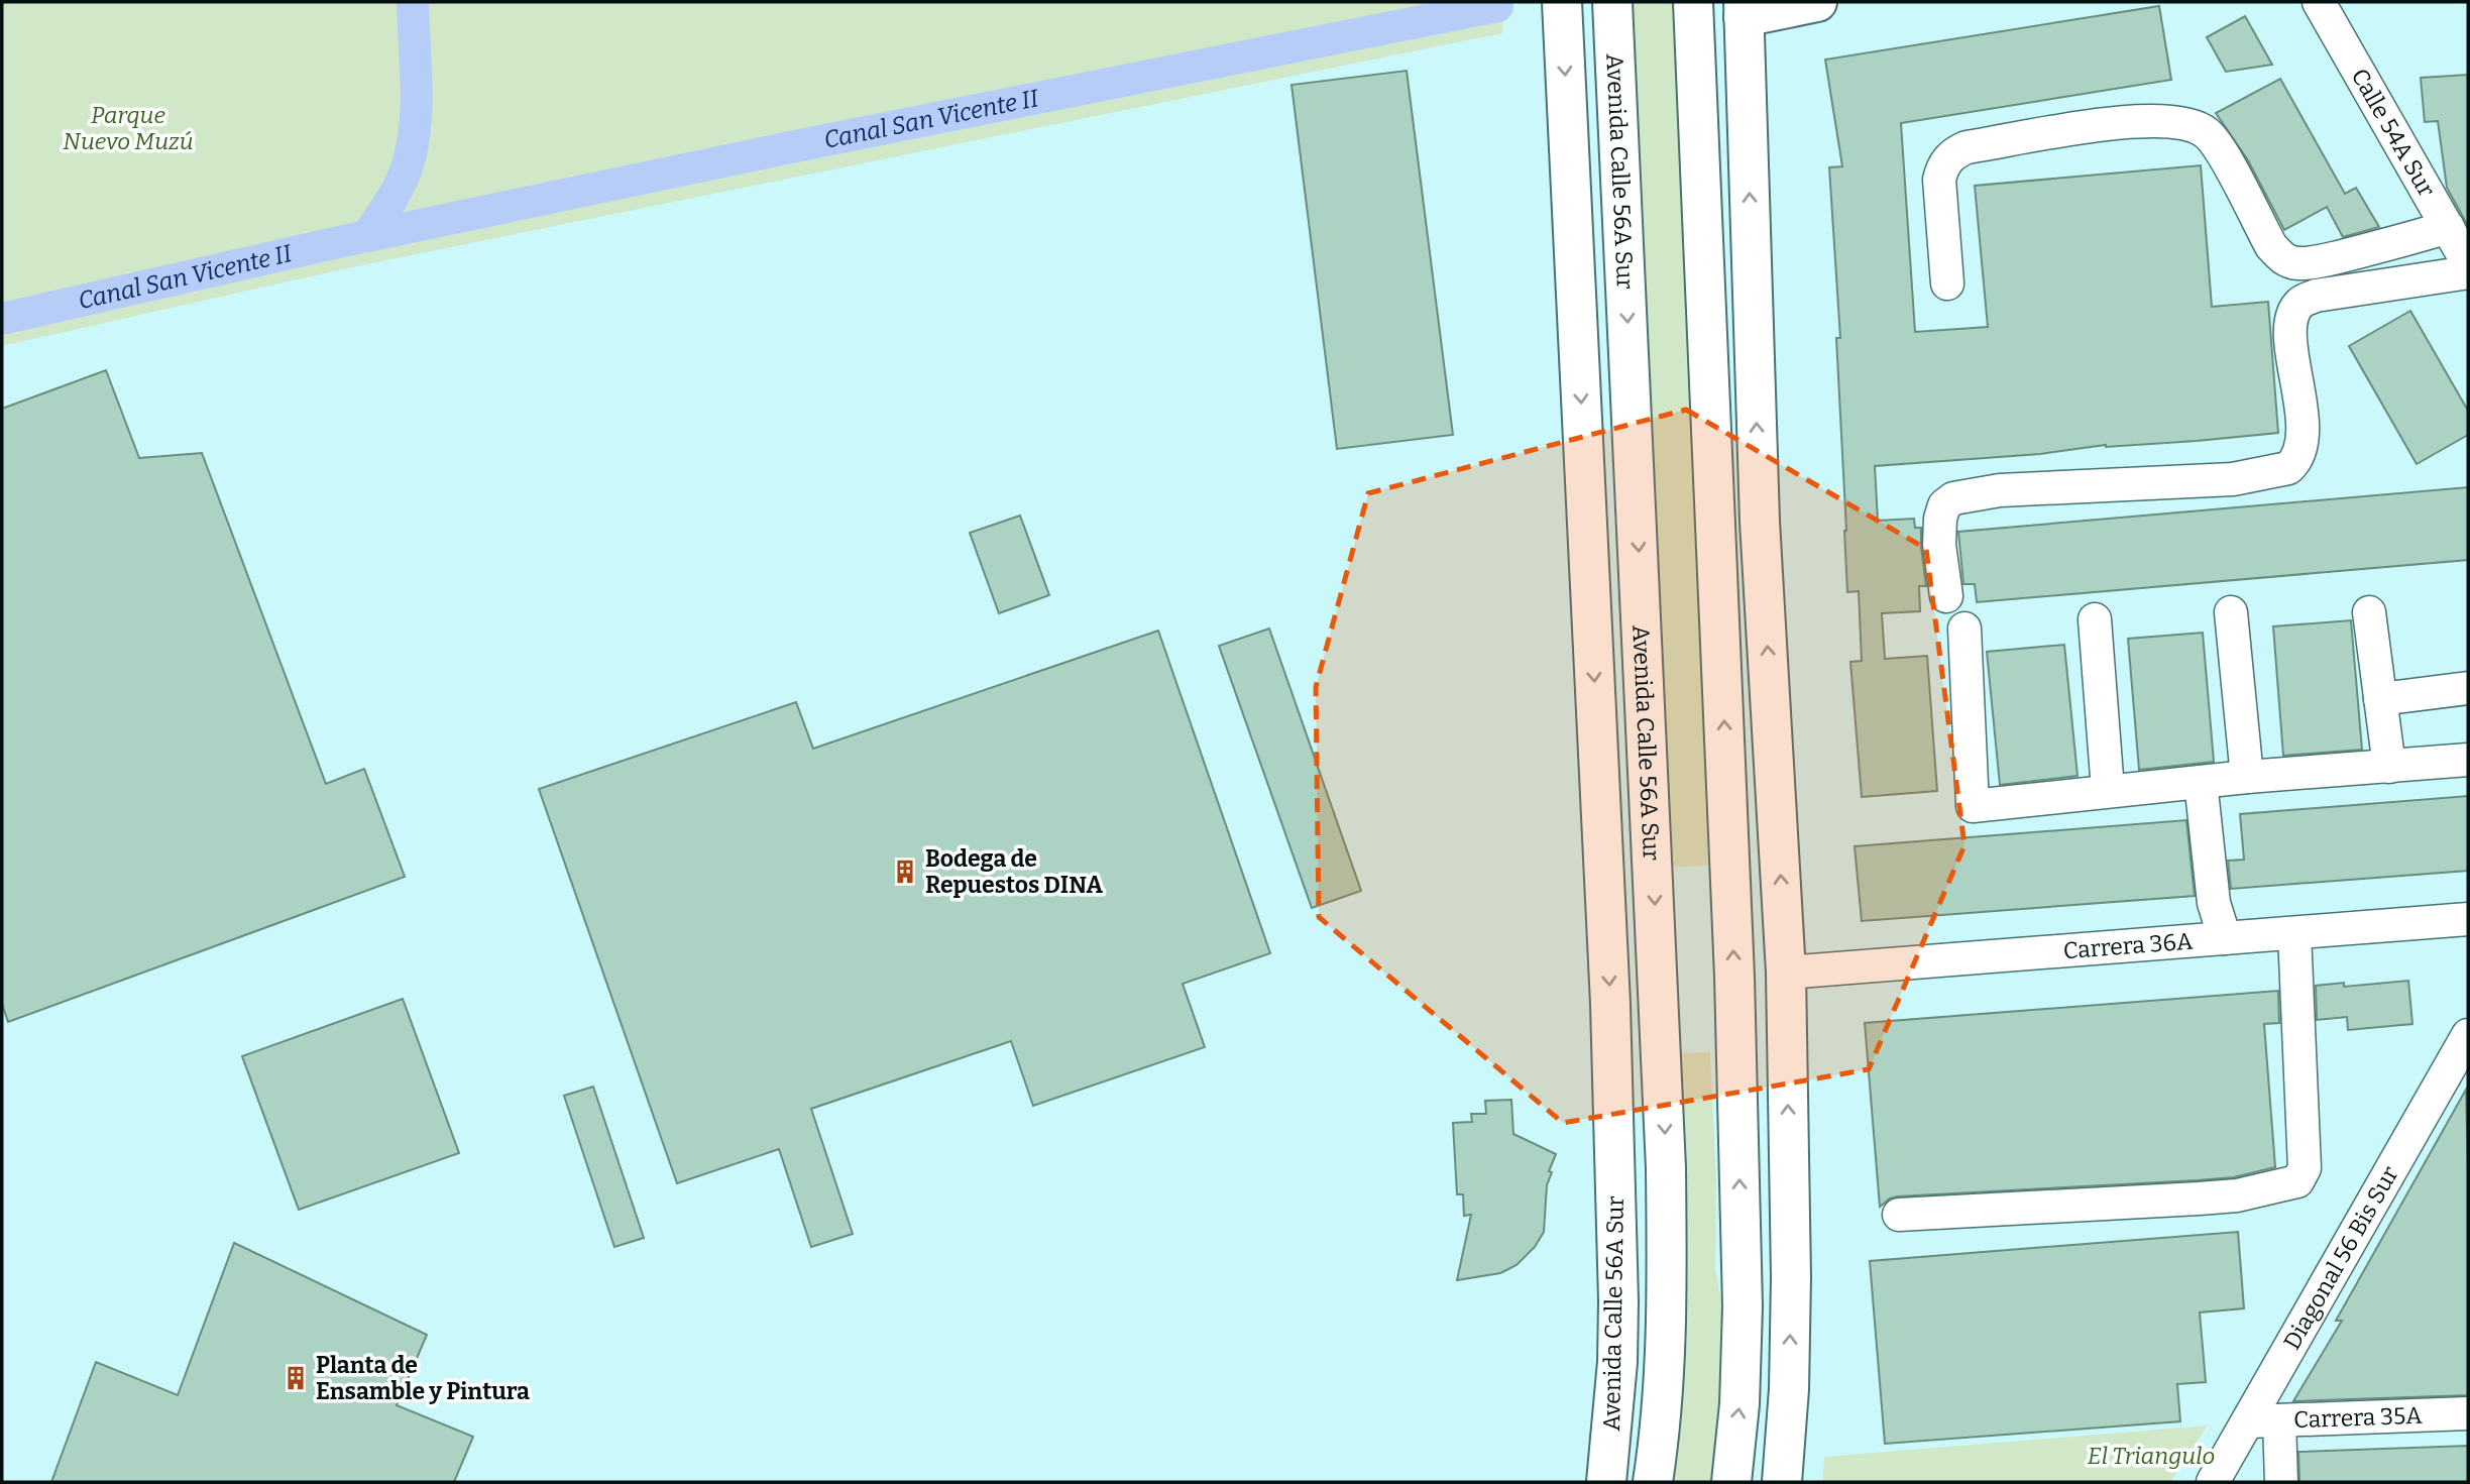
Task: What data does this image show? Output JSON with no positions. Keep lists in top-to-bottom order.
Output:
{
  "streets": {
    "main road": ["Avenida Calle 56A Sur"],
    "street": [
      "Calle 54A Sur",
      "Carrera 36A",
      "Diagonal 56 Bis Sur",
      "Carrera 35A"
    ]
  },
  "crossings": [
    ["Diagonal 56 Bis Sur", "Carrera 35A"]
  ],
  "water": ["Canal San Vicente II"],
  "parks": ["Parque Nuevo Muzú", "El Triangulo"],
  "places": {
    "building": ["Bodega de Repuestos DINA", "Planta de Ensamble y Pintura"]
  }
}
